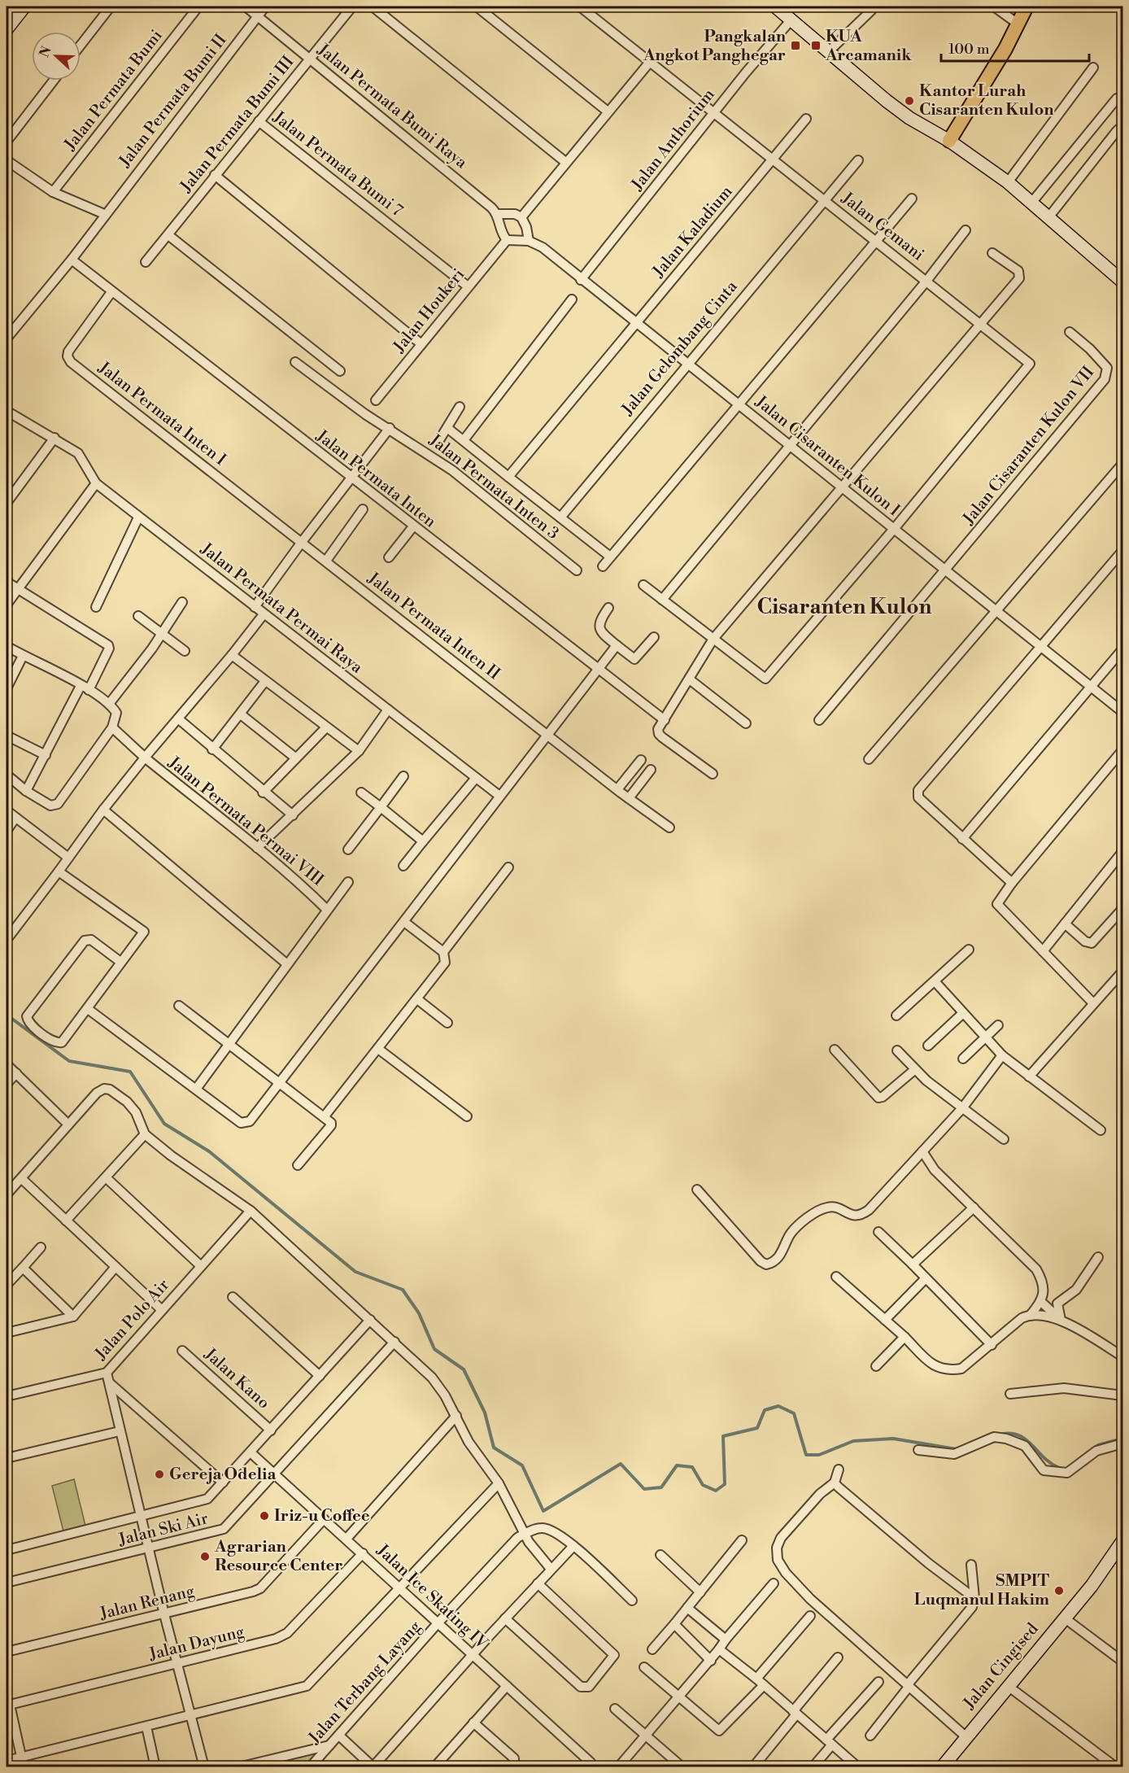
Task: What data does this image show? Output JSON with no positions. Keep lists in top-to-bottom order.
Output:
{
  "streets": {
    "main road": ["Jalan Cingised"],
    "street": [
      "Jalan Permata Bumi",
      "Jalan Permata Bumi II",
      "Jalan Permata Bumi Raya",
      "Jalan Permata Bumi III",
      "Jalan Anthorium",
      "Jalan Permata Bumi 7",
      "Jalan Gemani",
      "Jalan Kaladium",
      "Jalan Houkeri",
      "Jalan Gelombang Cinta",
      "Jalan Permata Inten I",
      "Jalan Cisaranten Kulon VII",
      "Jalan Cisaranten Kulon I",
      "Jalan Permata Inten",
      "Jalan Permata Inten 3",
      "Jalan Permata Permai Raya",
      "Jalan Permata Inten II",
      "Jalan Permata Permai VIII",
      "Jalan Polo Air",
      "Jalan Kano",
      "Jalan Ski Air",
      "Jalan Ice Skating IV",
      "Jalan Renang",
      "Jalan Dayung",
      "Jalan Terbang Layang"
    ]
  },
  "crossings": [
    ["Jalan Permata Bumi II", "Jalan Permata Bumi Raya"],
    ["Jalan Permata Bumi II", "Jalan Permata Inten"],
    ["Jalan Permata Bumi Raya", "Jalan Permata Bumi III"],
    ["Jalan Permata Bumi III", "Jalan Permata Bumi 7"],
    ["Jalan Anthorium", "Jalan Gemani"],
    ["Jalan Anthorium", "Jalan Cisaranten Kulon I"],
    ["Jalan Permata Bumi 7", "Jalan Houkeri"],
    ["Jalan Gemani", "Jalan Kaladium"],
    ["Jalan Gemani", "Jalan Gelombang Cinta"],
    ["Jalan Gemani", "Jalan Cisaranten Kulon I"],
    ["Jalan Kaladium", "Jalan Cisaranten Kulon I"],
    ["Jalan Houkeri", "Jalan Cisaranten Kulon I"],
    ["Jalan Gelombang Cinta", "Jalan Cisaranten Kulon I"],
    ["Jalan Permata Inten I", "Jalan Permata Inten"],
    ["Jalan Permata Inten I", "Jalan Permata Inten II"],
    ["Jalan Cisaranten Kulon VII", "Jalan Cisaranten Kulon I"],
    ["Jalan Kano", "Jalan Ski Air"],
    ["Jalan Ski Air", "Jalan Ice Skating IV"],
    ["Jalan Ice Skating IV", "Jalan Renang"],
    ["Jalan Ice Skating IV", "Jalan Dayung"],
    ["Jalan Ice Skating IV", "Jalan Terbang Layang"]
  ],
  "districts": ["Cisaranten Kulon"],
  "places": {
    "transit": ["Pangkalan Angkot Panghegar", "KUA Arcamanik"],
    "other": [
      "Kantor Lurah Cisaranten Kulon",
      "Gereja Odelia",
      "Iriz-u Coffee",
      "Agrarian Resource Center",
      "SMPIT Luqmanul Hakim"
    ]
  },
  "scale_bar": "100 m",
  "north": "left"
}
